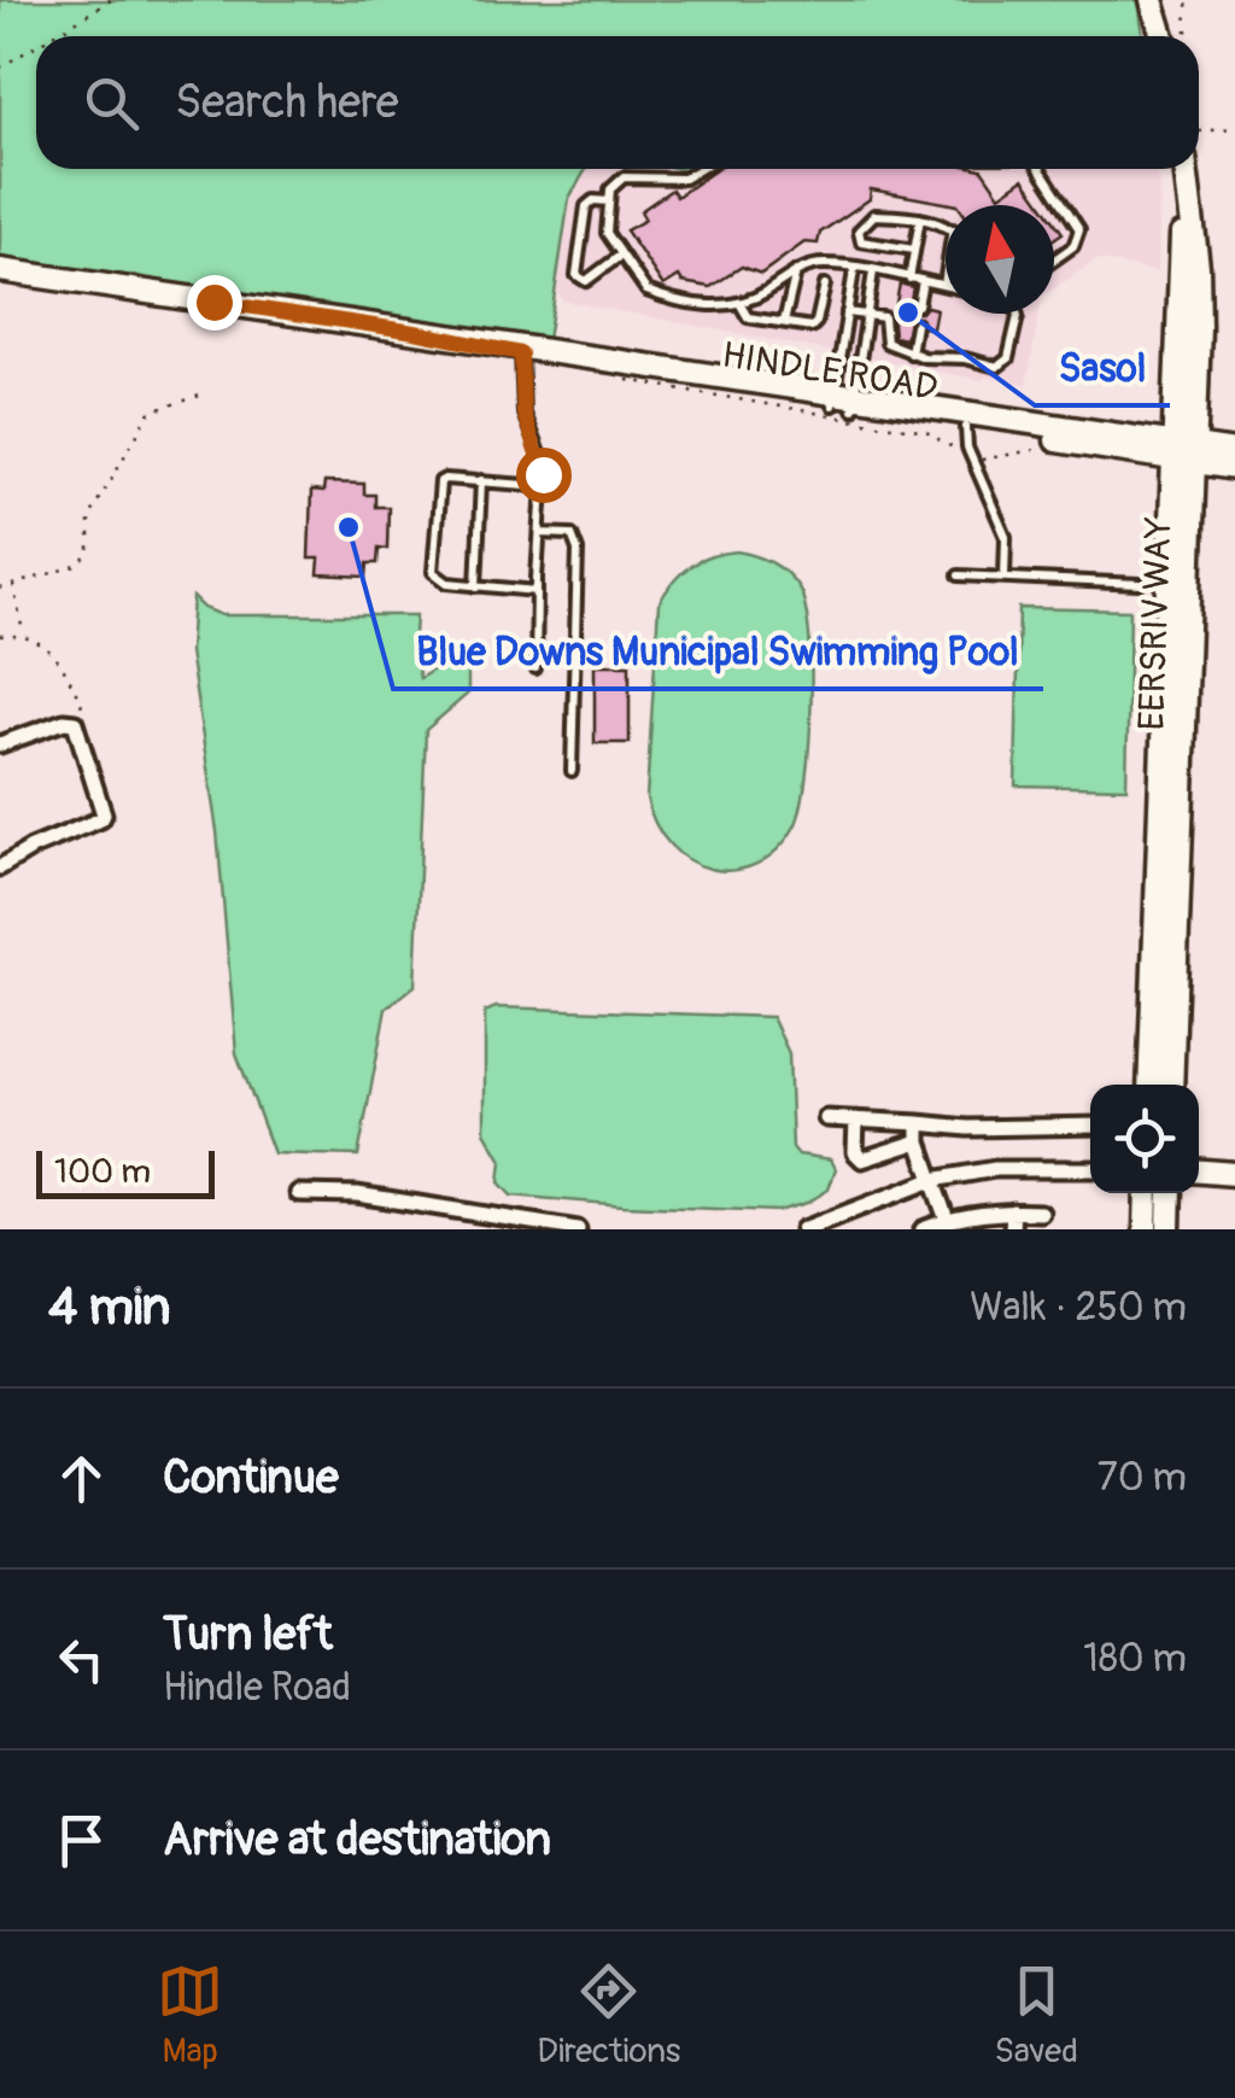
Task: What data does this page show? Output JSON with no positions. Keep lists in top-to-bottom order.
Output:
{
  "streets": {
    "main road": ["HINDLE ROAD", "EERSRIV WAY"]
  },
  "crossings": [
    ["HINDLE ROAD", "EERSRIV WAY"]
  ],
  "places": ["Sasol", "Blue Downs Municipal Swimming Pool"],
  "scale_bar": "100 m",
  "north": "top",
  "page": {
    "search": "Search here",
    "scale": "100 m",
    "heading": ["4 min", "Walk · 250 m"],
    "list": [
      ["Continue", "70 m"],
      ["Turn left", "Hindle Road", "180 m"],
      "Arrive at destination"
    ],
    "nav": ["Map", "Directions", "Saved"]
  }
}
